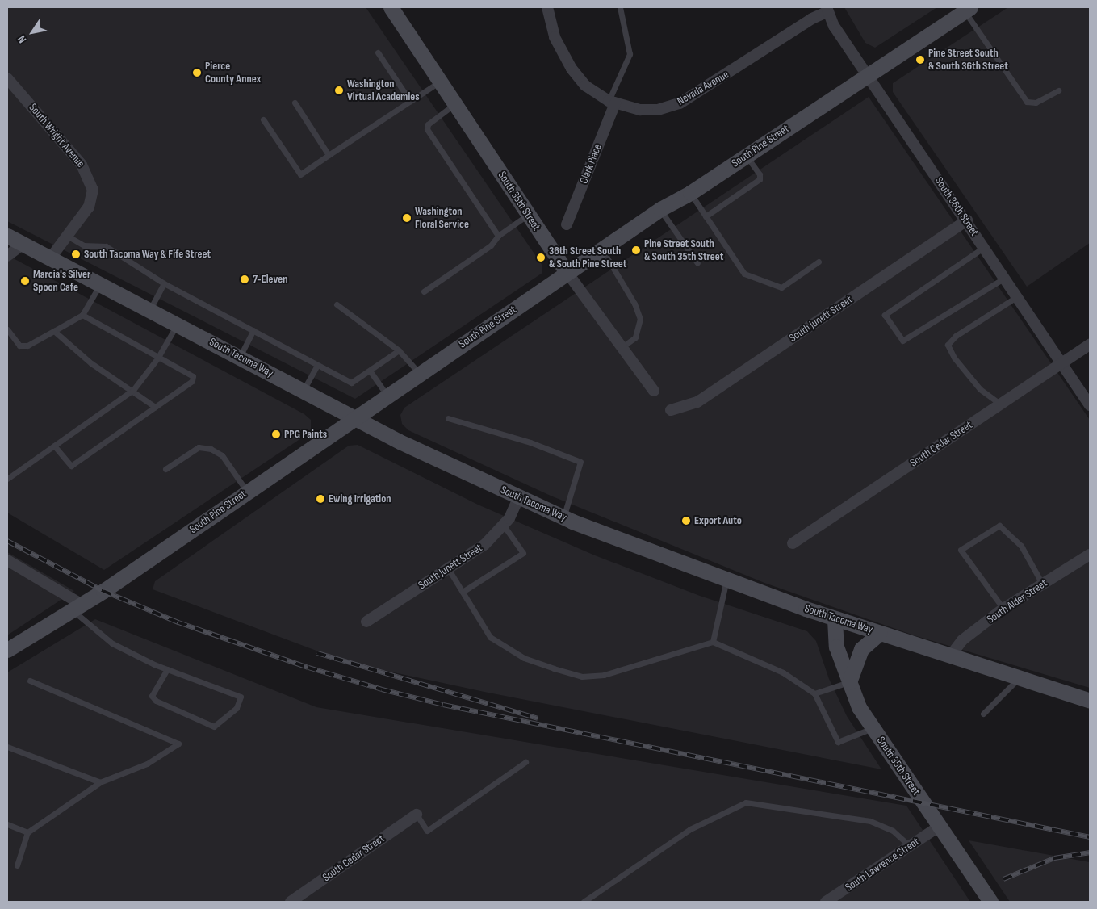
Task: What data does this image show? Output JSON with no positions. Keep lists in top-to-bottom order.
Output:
{
  "streets": {
    "main road": ["South Pine Street", "South 35th Street", "South Tacoma Way"],
    "street": [
      "Nevada Avenue",
      "South Wright Avenue",
      "Clark Place",
      "South 36th Street",
      "South Junett Street",
      "South Cedar Street",
      "South Alder Street",
      "South Lawrence Street"
    ]
  },
  "crossings": [
    ["Nevada Avenue", "Clark Place"],
    ["Nevada Avenue", "South 36th Street"],
    ["South Wright Avenue", "South Tacoma Way"],
    ["South Pine Street", "South 35th Street"],
    ["South Pine Street", "South 36th Street"],
    ["South Pine Street", "South Tacoma Way"],
    ["South 35th Street", "South Tacoma Way"],
    ["South 35th Street", "South Lawrence Street"],
    ["South 36th Street", "South Junett Street"],
    ["South 36th Street", "South Cedar Street"],
    ["South Junett Street", "South Tacoma Way"],
    ["South Tacoma Way", "South Alder Street"]
  ],
  "places": [
    "Pine Street South & South 36th Street",
    "Pierce County Annex",
    "Washington Virtual Academies",
    "Washington Floral Service",
    "Pine Street South & South 35th Street",
    "South Tacoma Way & Fife Street",
    "36th Street South & South Pine Street",
    "7-Eleven",
    "Marcia's Silver Spoon Cafe",
    "PPG Paints",
    "Ewing Irrigation",
    "Export Auto"
  ],
  "north": "bottom left"
}
